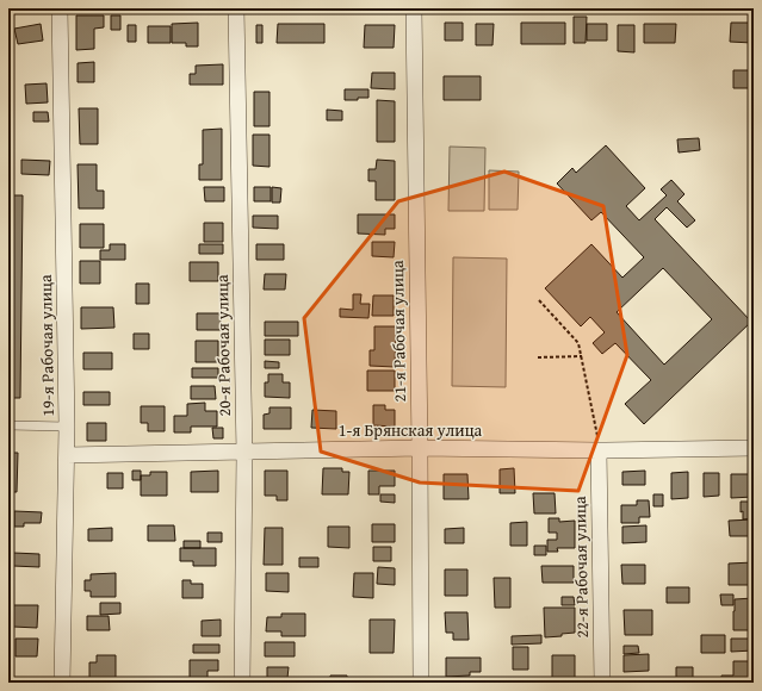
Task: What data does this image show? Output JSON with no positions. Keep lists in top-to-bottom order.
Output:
{
  "streets": {
    "street": [
      "21-я Рабочая улица",
      "19-я Рабочая улица",
      "20-я Рабочая улица",
      "1-я Брянская улица",
      "22-я Рабочая улица"
    ]
  },
  "crossings": [
    ["21-я Рабочая улица", "1-я Брянская улица"],
    ["19-я Рабочая улица", "1-я Брянская улица"],
    ["20-я Рабочая улица", "1-я Брянская улица"],
    ["1-я Брянская улица", "22-я Рабочая улица"]
  ]
}
